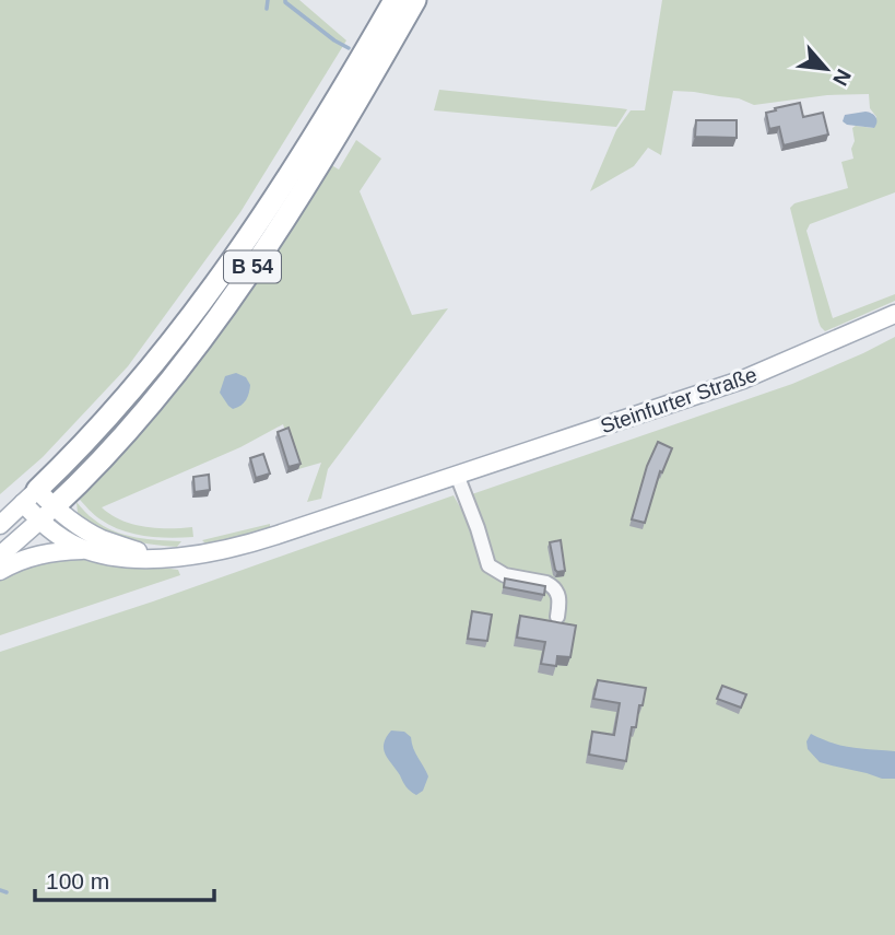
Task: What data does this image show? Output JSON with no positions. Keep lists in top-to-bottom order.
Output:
{
  "streets": {
    "highway": ["B 54"],
    "main road": ["Steinfurter Straße"]
  },
  "crossings": [
    ["B 54", "Steinfurter Straße"]
  ],
  "scale_bar": "100 m",
  "north": "bottom right"
}
